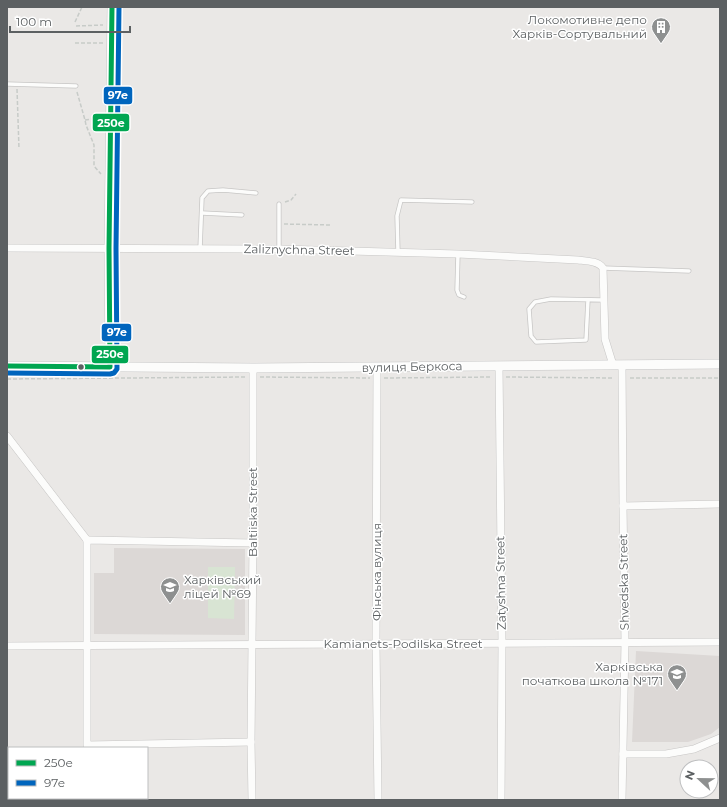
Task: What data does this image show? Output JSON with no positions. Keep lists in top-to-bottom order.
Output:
{
  "streets": {
    "street": [
      "Zaliznychna Street",
      "вулиця Беркоса",
      "Baltiiska Street",
      "Фінська вулиця",
      "Shvedska Street",
      "Zatyshna Street",
      "Kamianets-Podilska Street"
    ]
  },
  "crossings": [
    ["вулиця Беркоса", "Baltiiska Street"],
    ["вулиця Беркоса", "Фінська вулиця"],
    ["вулиця Беркоса", "Shvedska Street"],
    ["вулиця Беркоса", "Zatyshna Street"],
    ["Baltiiska Street", "Kamianets-Podilska Street"],
    ["Фінська вулиця", "Kamianets-Podilska Street"],
    ["Shvedska Street", "Kamianets-Podilska Street"],
    ["Zatyshna Street", "Kamianets-Podilska Street"]
  ],
  "places": {
    "building": ["Локомотивне депо Харків-Сортувальний"],
    "school or university": ["Харківський ліцей №69", "Харківська початкова школа №171"]
  },
  "lines": ["transit line 250е", "transit line 97е"],
  "legend": ["250е", "97е"],
  "scale_bar": "100 m",
  "north": "left"
}
